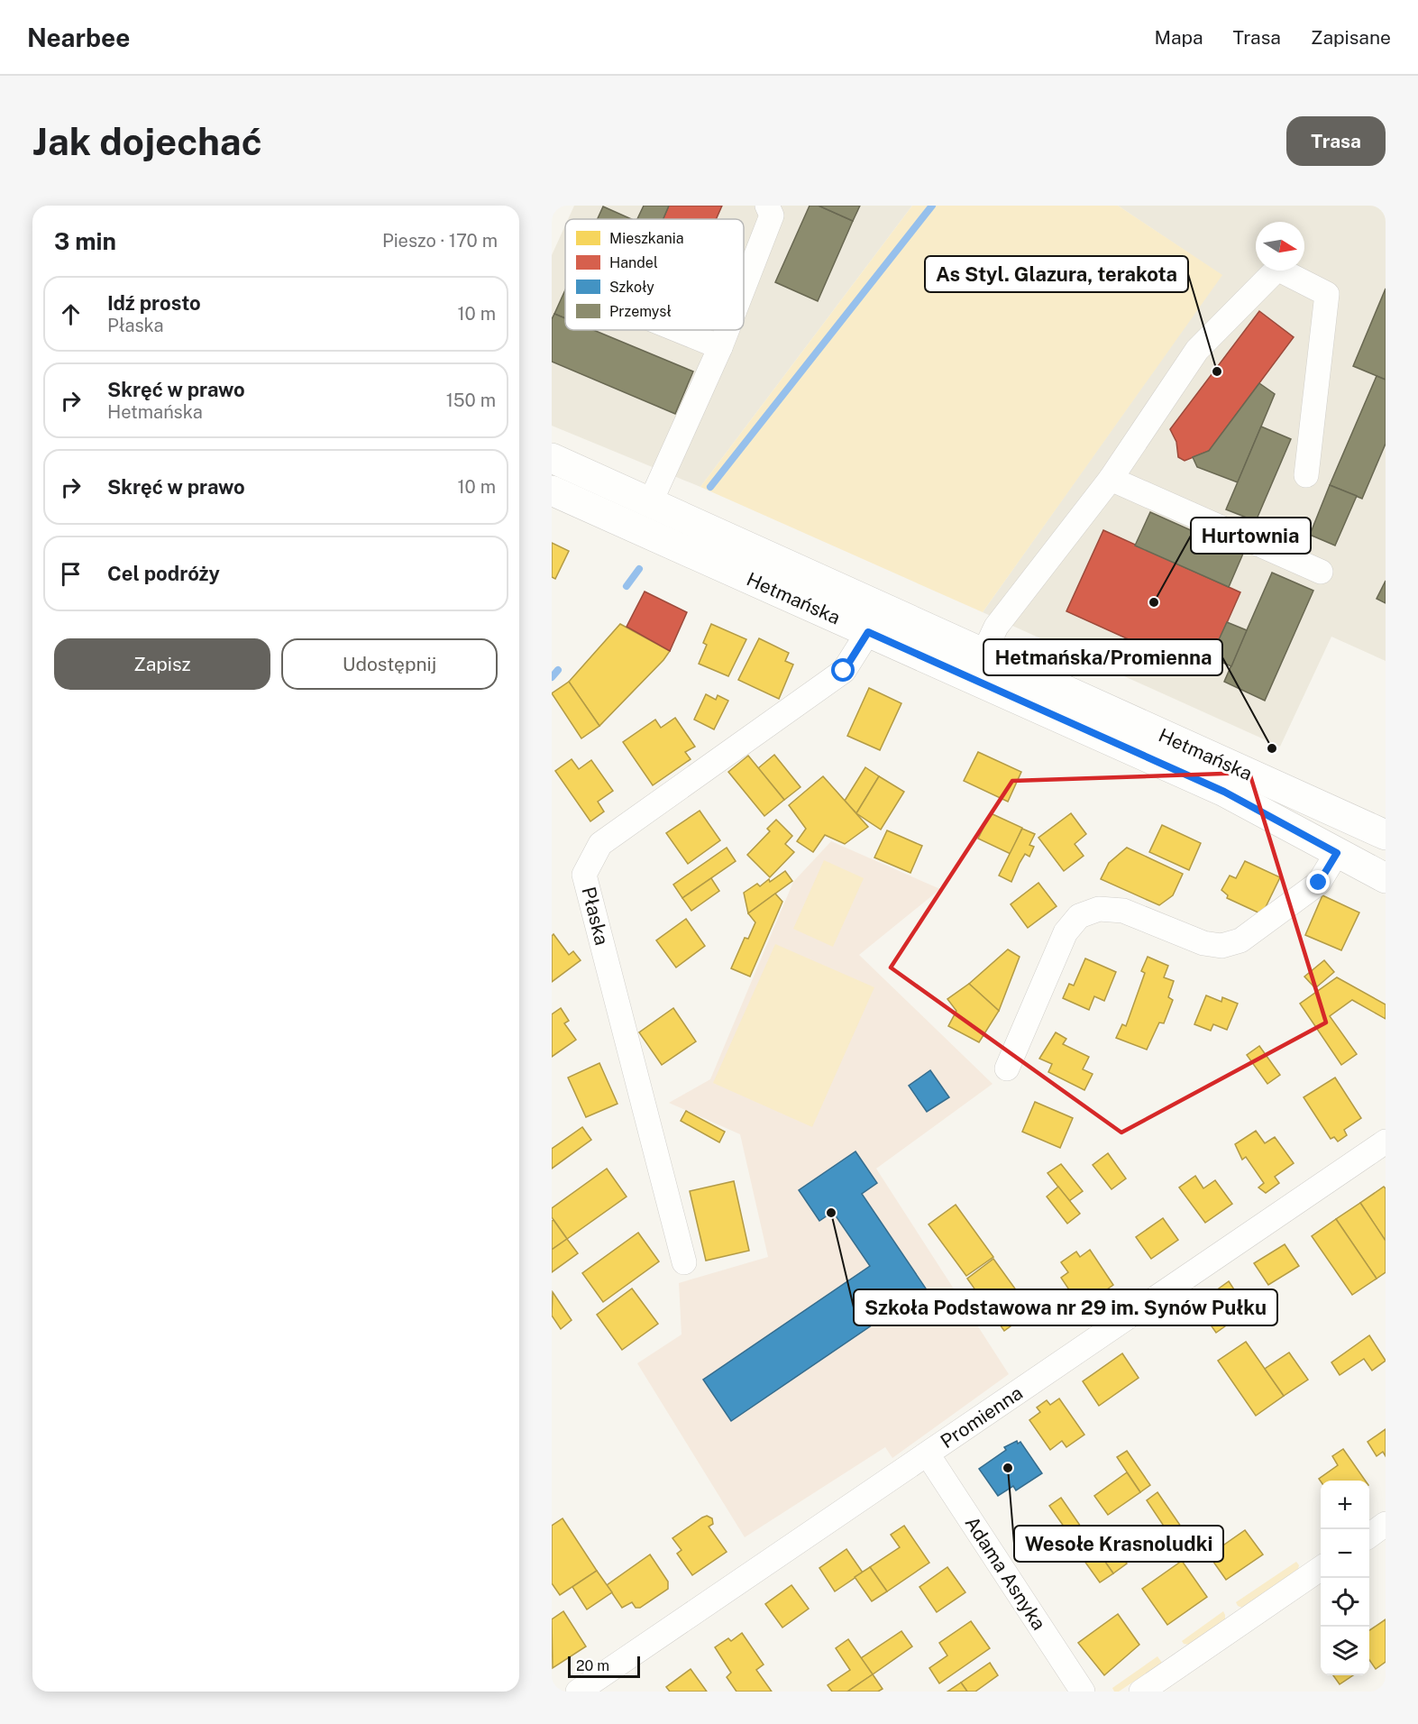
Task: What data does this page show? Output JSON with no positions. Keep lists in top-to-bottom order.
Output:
{
  "streets": {
    "main road": ["Hetmańska"],
    "street": ["Płaska", "Promienna", "Adama Asnyka"]
  },
  "crossings": [
    ["Hetmańska", "Płaska"],
    ["Promienna", "Adama Asnyka"]
  ],
  "places": [
    "As Styl. Glazura, terakota",
    "Hurtownia",
    "Hetmańska/Promienna",
    "Szkoła Podstawowa nr 29 im. Synów Pułku",
    "Wesołe Krasnoludki"
  ],
  "legend": [
    "Mieszkania",
    "Handel",
    "Szkoły",
    "Przemysł"
  ],
  "scale_bar": "20 m",
  "north": "right",
  "page": {
    "header": "Nearbee",
    "nav": ["Mapa", "Trasa", "Zapisane"],
    "buttons": [
      "Trasa",
      ["Zapisz", "Udostępnij"]
    ],
    "title": "Jak dojechać",
    "heading": ["3 min", "Pieszo · 170 m"],
    "list": [
      ["Idź prosto", "Płaska", "10 m"],
      ["Skręć w prawo", "Hetmańska", "150 m"],
      ["Skręć w prawo", "10 m"],
      "Cel podróży"
    ],
    "map_buttons": ["+", "−"],
    "scale": "20 m"
  }
}
